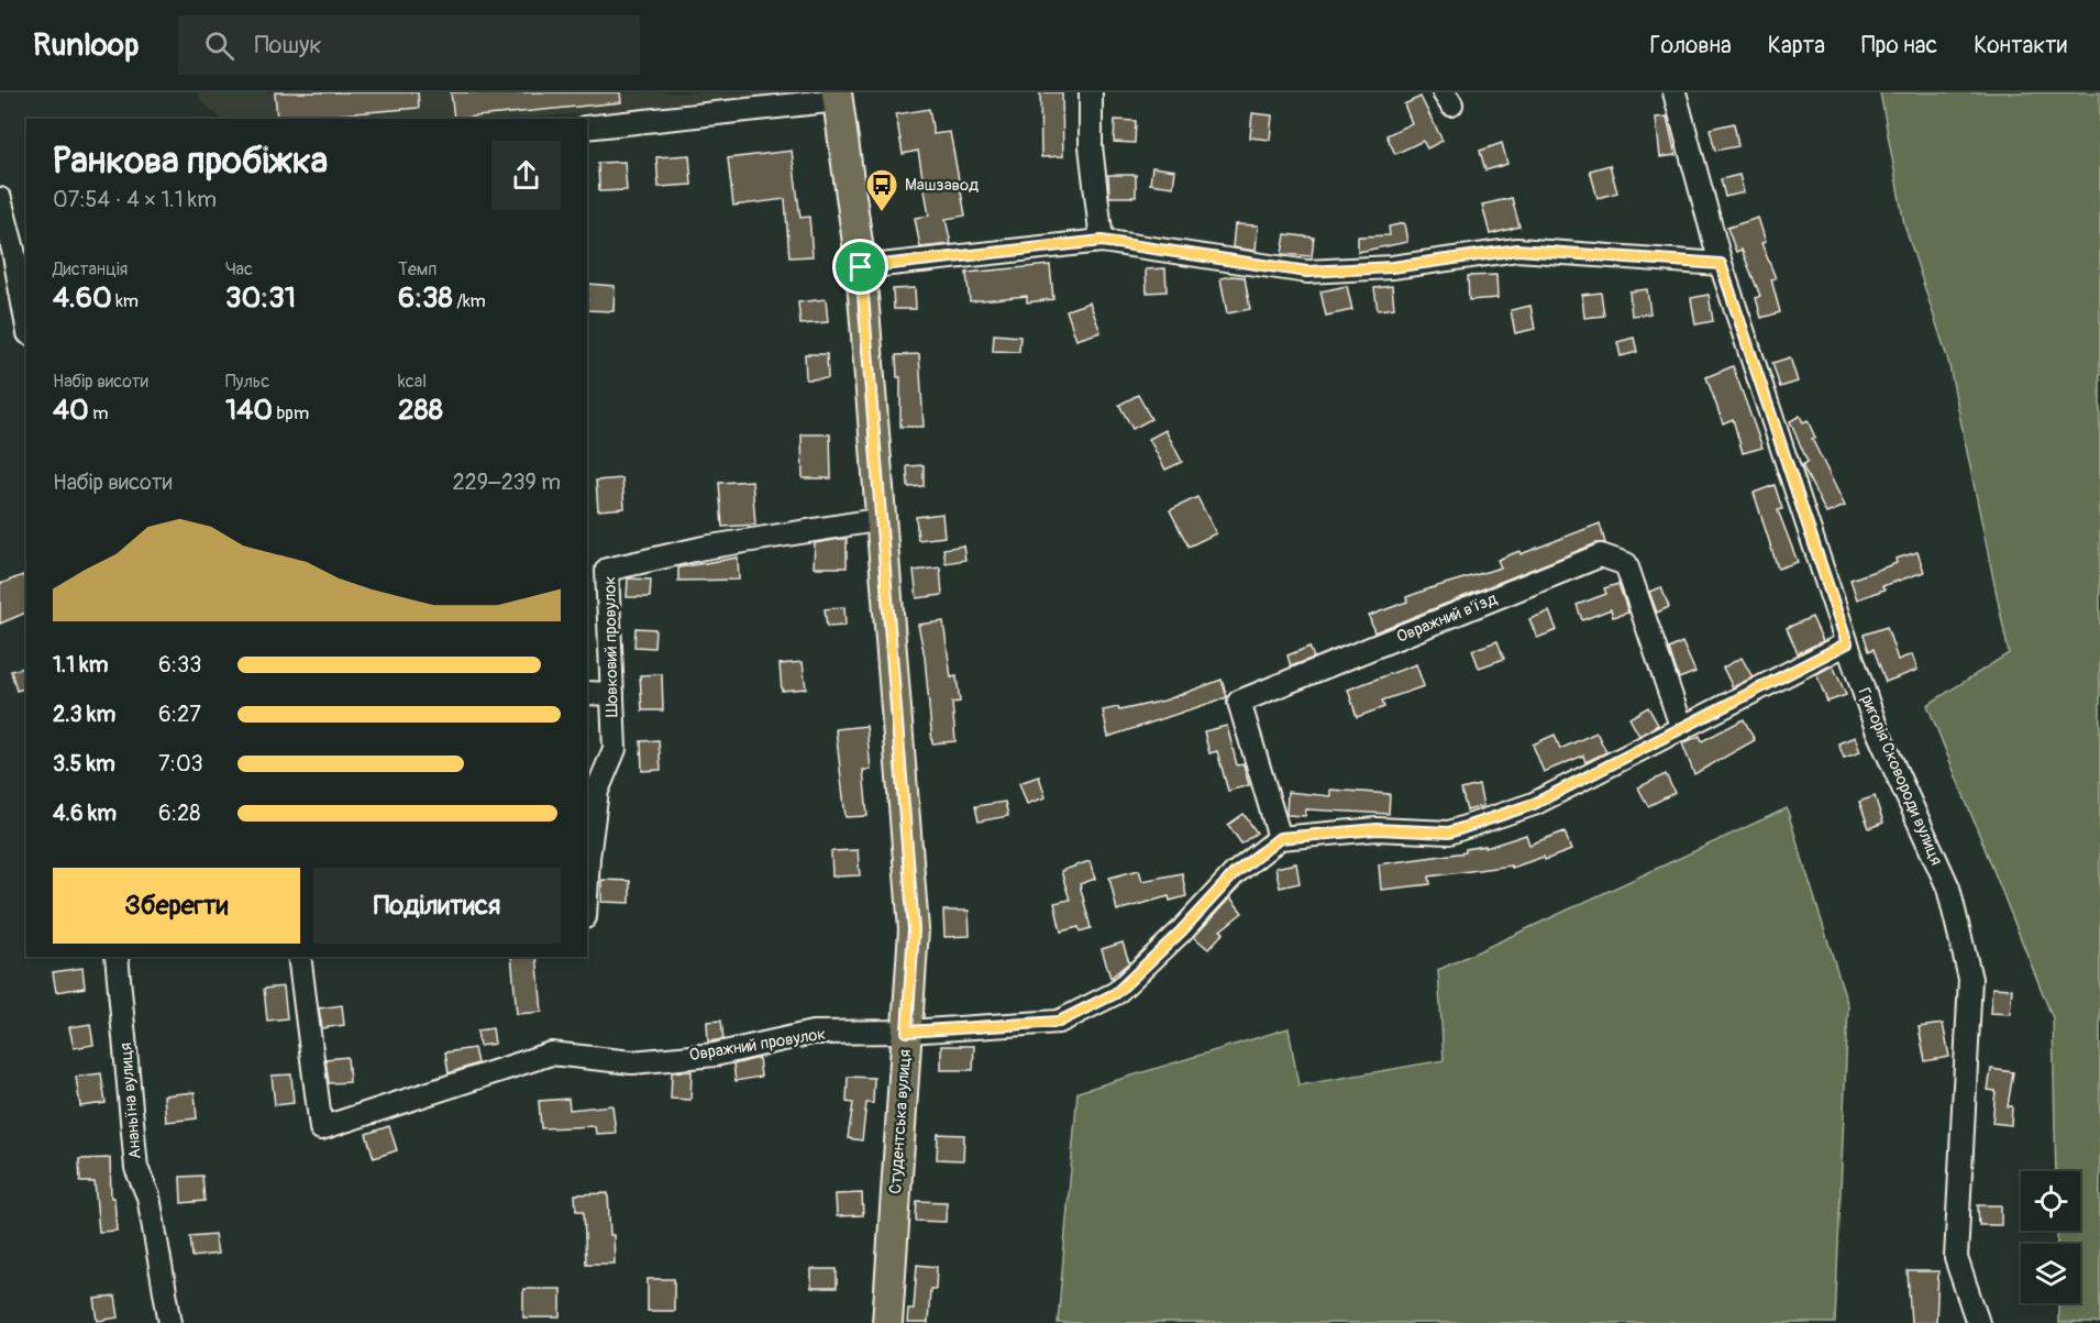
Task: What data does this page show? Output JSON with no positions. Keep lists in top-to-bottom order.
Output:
{
  "streets": {
    "main road": ["Студентська вулиця"],
    "street": [
      "Овражний в'їзд",
      "Шовковий провулок",
      "Григорія Сковороди вулиця",
      "Овражний провулок",
      "Ананьїна вулиця"
    ]
  },
  "crossings": [
    ["Овражний в'їзд", "Овражний провулок"],
    ["Шовковий провулок", "Студентська вулиця"],
    ["Овражний провулок", "Студентська вулиця"]
  ],
  "places": {
    "bus stop": ["Машзавод"]
  },
  "page": {
    "header": "Runloop",
    "search": "Пошук",
    "nav": [
      "Головна",
      "Карта",
      "Про нас",
      "Контакти"
    ],
    "heading": ["Ранкова пробіжка", "07:54 · 4 × 1.1 km"],
    "stats": [
      ["Дистанція", "4.60 km"],
      ["Час", "30:31"],
      ["Темп", "6:38 /km"],
      ["Набір висоти", "40 m"],
      ["Пульс", "140 bpm"],
      ["kcal", "288"]
    ],
    "chart": ["Набір висоти", "229–239 m"],
    "list": [
      {
        "name": "1.1 km",
        "note": "6:33"
      },
      {
        "name": "2.3 km",
        "note": "6:27"
      },
      {
        "name": "3.5 km",
        "note": "7:03"
      },
      {
        "name": "4.6 km",
        "note": "6:28"
      }
    ],
    "buttons": ["Зберегти", "Поділитися"]
  }
}
